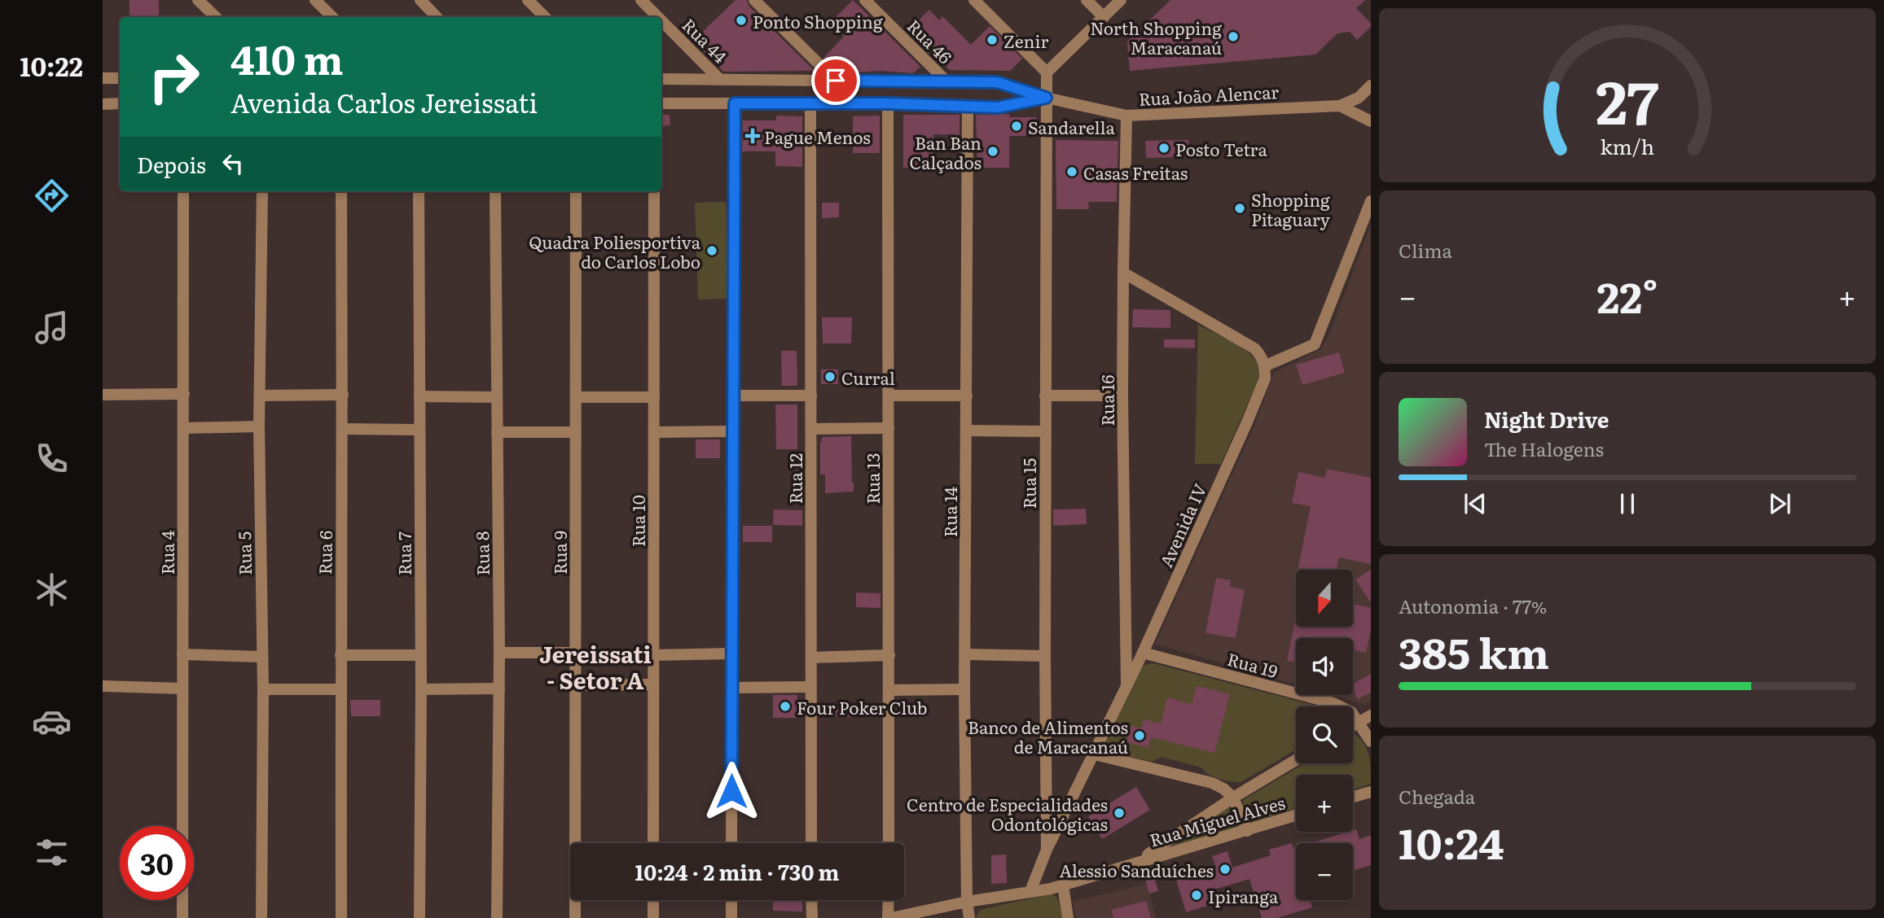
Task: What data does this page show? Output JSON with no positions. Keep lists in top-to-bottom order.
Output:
{
  "streets": {
    "street": [
      "Rua 44",
      "Rua 46",
      "Rua João Alencar",
      "Rua 16",
      "Rua 12",
      "Rua 13",
      "Rua 15",
      "Rua 14",
      "Rua 10",
      "Avenida IV",
      "Rua 4",
      "Rua 6",
      "Rua 9",
      "Rua 5",
      "Rua 7",
      "Rua 8",
      "Rua 19",
      "Rua Miguel Alves"
    ]
  },
  "crossings": [
    ["Rua 44", "Rua João Alencar"],
    ["Rua 46", "Rua João Alencar"],
    ["Rua João Alencar", "Rua 16"],
    ["Rua João Alencar", "Rua 15"],
    ["Rua 16", "Avenida IV"],
    ["Rua 15", "Avenida IV"],
    ["Avenida IV", "Rua 19"]
  ],
  "districts": ["Jereissati - Setor A"],
  "places": {
    "other": [
      "Ponto Shopping",
      "North Shopping Maracanaú",
      "Zenir",
      "Sandarella",
      "Posto Tetra",
      "Ban Ban Calçados",
      "Casas Freitas",
      "Shopping Pitaguary",
      "Quadra Poliesportiva do Carlos Lobo",
      "Curral",
      "Four Poker Club",
      "Banco de Alimentos de Maracanaú",
      "Centro de Especialidades Odontológicas",
      "Alessio Sanduíches",
      "Ipiranga"
    ],
    "health": ["Pague Menos"]
  },
  "north": "bottom",
  "page": {
    "tabs": "10:22",
    "turn": ["410 m", "Avenida Carlos Jereissati"],
    "then": "Depois",
    "tile": [
      "Clima",
      ["Autonomia · 77%", "385 km"],
      ["Chegada", "10:24"]
    ],
    "heat": ["−", "22°", "+"],
    "song": ["Night Drive", "The Halogens"],
    "map_buttons": ["+", "−"],
    "limit": "30",
    "trip": "10:24 · 2 min · 730 m",
    "gauge": ["27", "km/h"]
  }
}
